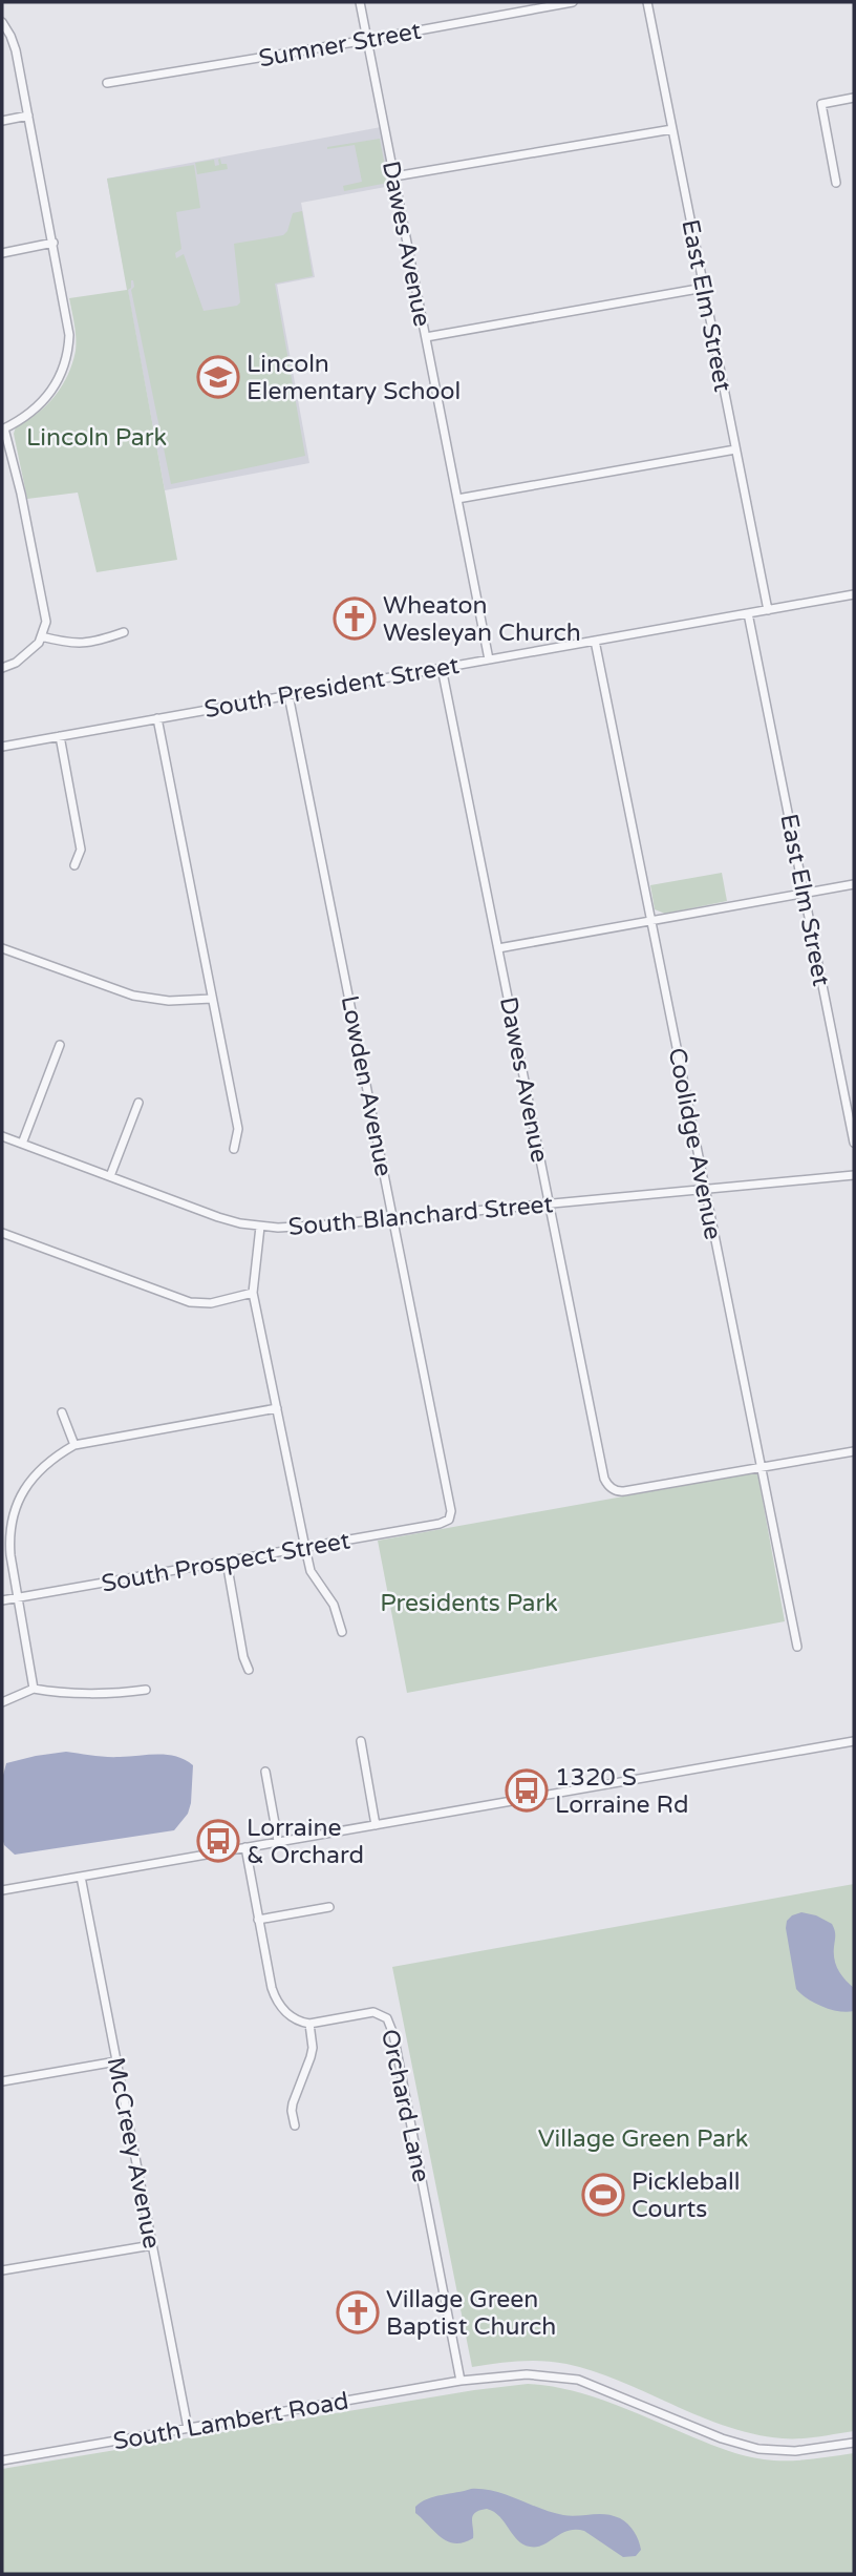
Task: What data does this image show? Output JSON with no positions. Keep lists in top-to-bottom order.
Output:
{
  "streets": {
    "street": [
      "Sumner Street",
      "Dawes Avenue",
      "East Elm Street",
      "South President Street",
      "Lowden Avenue",
      "Coolidge Avenue",
      "South Blanchard Street",
      "South Prospect Street",
      "Orchard Lane",
      "McCreey Avenue",
      "South Lambert Road"
    ]
  },
  "crossings": [
    ["Sumner Street", "Dawes Avenue"],
    ["Dawes Avenue", "South President Street"],
    ["Dawes Avenue", "Coolidge Avenue"],
    ["Dawes Avenue", "South Blanchard Street"],
    ["East Elm Street", "South President Street"],
    ["South President Street", "Lowden Avenue"],
    ["South President Street", "Coolidge Avenue"],
    ["Lowden Avenue", "South Blanchard Street"],
    ["Lowden Avenue", "South Prospect Street"],
    ["Coolidge Avenue", "South Blanchard Street"],
    ["Orchard Lane", "South Lambert Road"],
    ["McCreey Avenue", "South Lambert Road"]
  ],
  "parks": ["Lincoln Park", "Presidents Park", "Village Green Park"],
  "places": {
    "school or university": ["Lincoln Elementary School"],
    "church": ["Wheaton Wesleyan Church", "Village Green Baptist Church"],
    "bus stop": ["1320 S Lorraine Rd", "Lorraine & Orchard"],
    "sports": ["Pickleball Courts"]
  }
}
